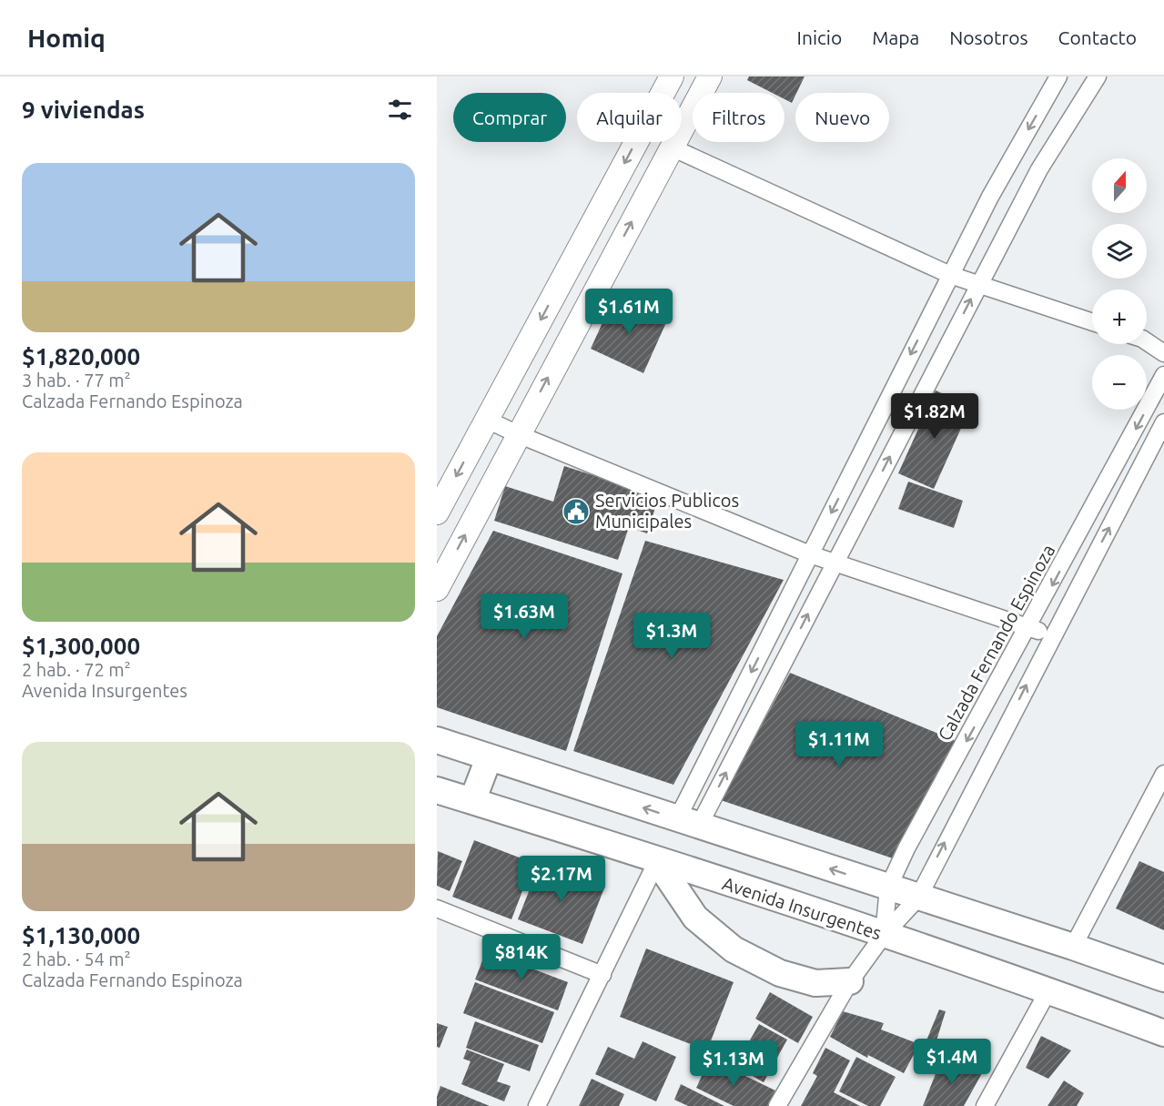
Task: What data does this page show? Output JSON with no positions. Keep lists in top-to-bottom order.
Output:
{
  "streets": {
    "main road": ["Avenida Insurgentes"],
    "street": ["Calzada Fernando Espinoza"]
  },
  "crossings": [
    ["Calzada Fernando Espinoza", "Avenida Insurgentes"]
  ],
  "places": {
    "public building": ["Servicios Publicos Municipales"]
  },
  "north": "top",
  "page": {
    "header": "Homiq",
    "nav": [
      "Inicio",
      "Mapa",
      "Nosotros",
      "Contacto"
    ],
    "heading": "9 viviendas",
    "chip": [
      "Comprar",
      "Alquilar",
      "Filtros",
      "Nuevo"
    ],
    "list": [
      {
        "name": "$1,820,000",
        "note": "3 hab. · 77 m² · Calzada Fernando Espinoza"
      },
      {
        "name": "$1,300,000",
        "note": "2 hab. · 72 m² · Avenida Insurgentes"
      },
      {
        "name": "$1,130,000",
        "note": "2 hab. · 54 m² · Calzada Fernando Espinoza"
      }
    ],
    "map_buttons": ["+", "−"],
    "price": [
      "$1.61M",
      "$1.82M",
      "$1.63M",
      "$1.3M",
      "$1.11M",
      "$2.17M",
      "$814K",
      "$1.4M",
      "$1.13M"
    ]
  }
}
